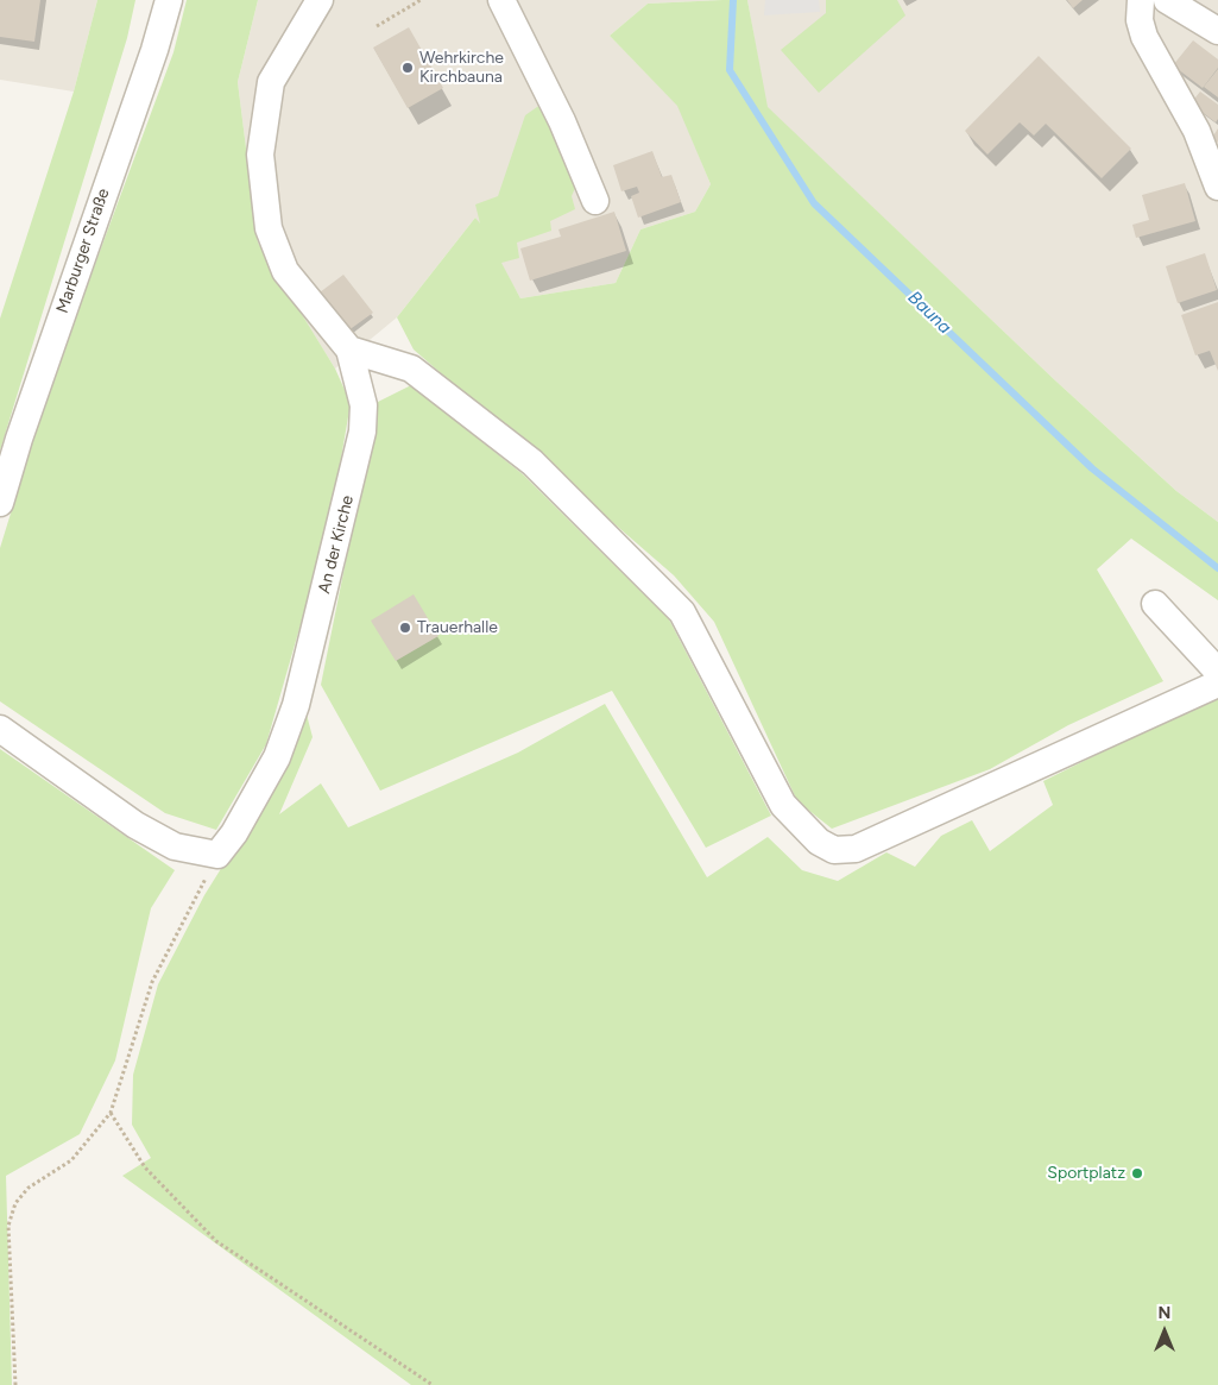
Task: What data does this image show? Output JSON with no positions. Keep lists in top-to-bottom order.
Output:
{
  "streets": {
    "street": ["Marburger Straße", "An der Kirche"]
  },
  "water": ["Bauna"],
  "places": ["Wehrkirche Kirchbauna", "Trauerhalle", "Sportplatz"],
  "north": "top"
}
